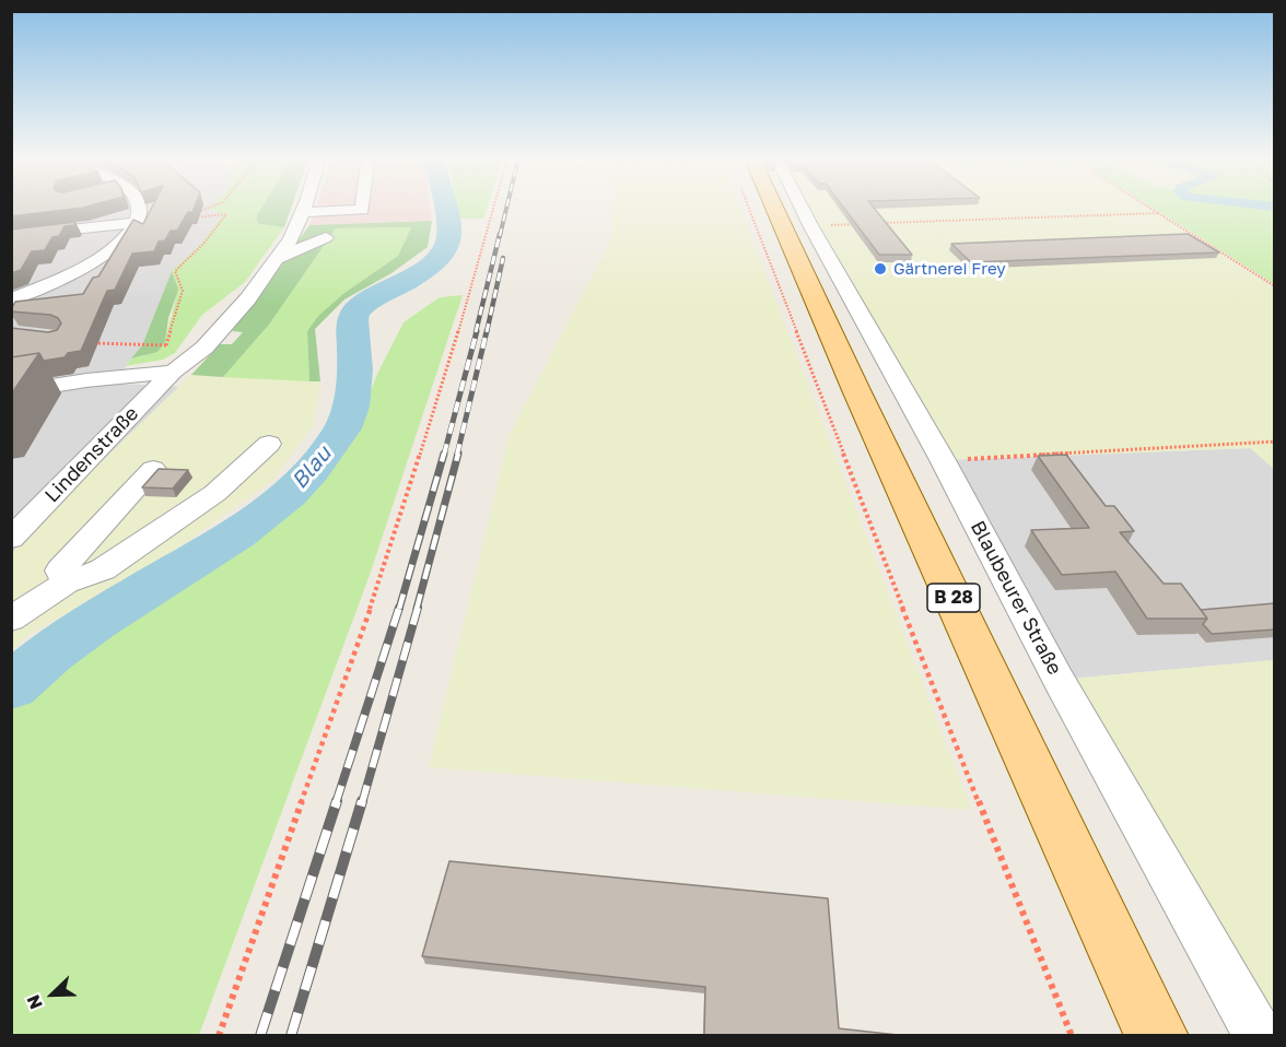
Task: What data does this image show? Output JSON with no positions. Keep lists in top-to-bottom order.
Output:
{
  "streets": {
    "main road": ["B 28"],
    "street": ["Lindenstraße", "Blaubeurer Straße"]
  },
  "water": ["Blau"],
  "places": ["Gärtnerei Frey"],
  "north": "bottom left"
}
